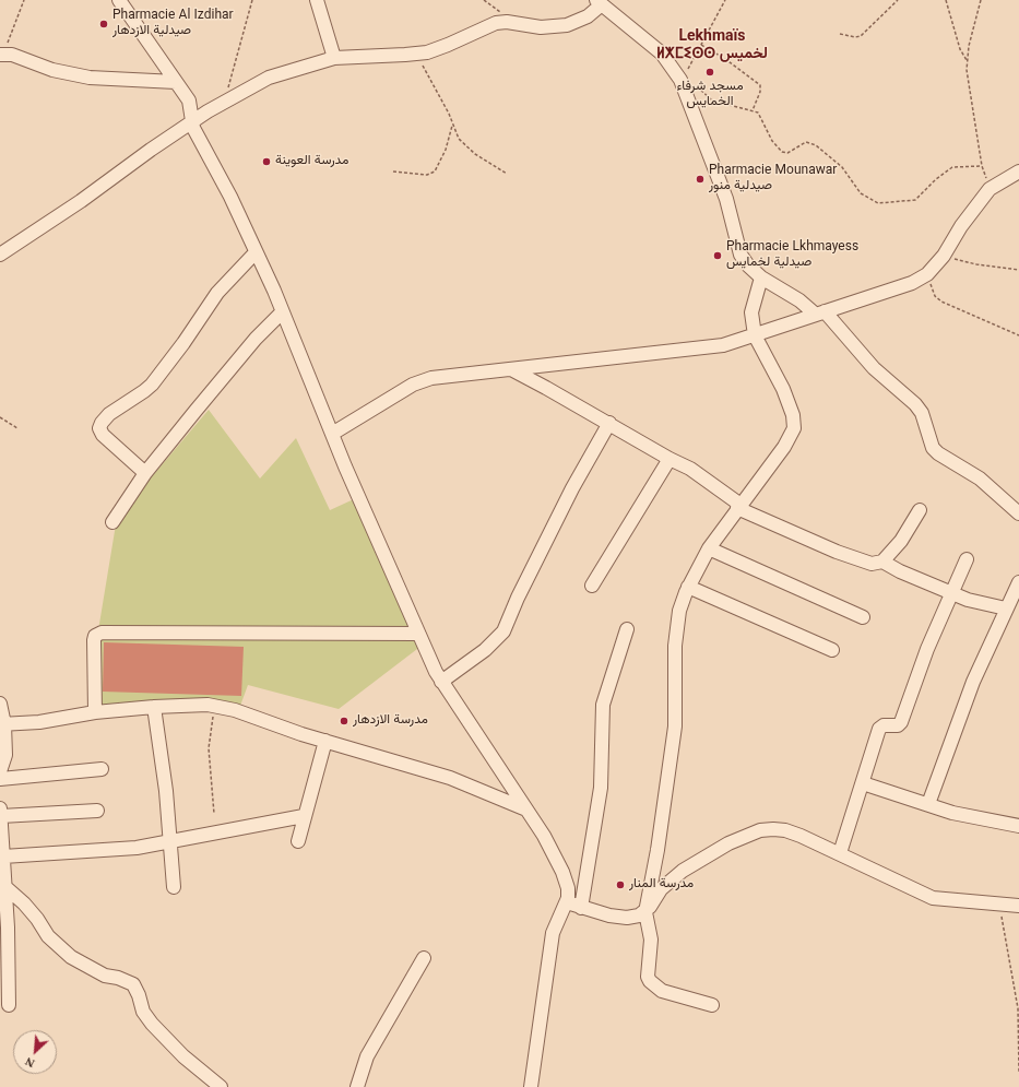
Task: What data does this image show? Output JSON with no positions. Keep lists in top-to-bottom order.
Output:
{
  "districts": ["Lekhmaïs ⵍⵅⵎⵉⵙⵙ لخميس"],
  "places": [
    "Pharmacie Al Izdihar صيدلية الازدهار",
    "مسجد شرفاء الخمايس",
    "مدرسة العوينة",
    "Pharmacie Mounawar صيدلية منور",
    "Pharmacie Lkhmayess صيدلية لخمايس",
    "مدرسة الازدهار",
    "مدرسة المنار"
  ],
  "north": "bottom left"
}
